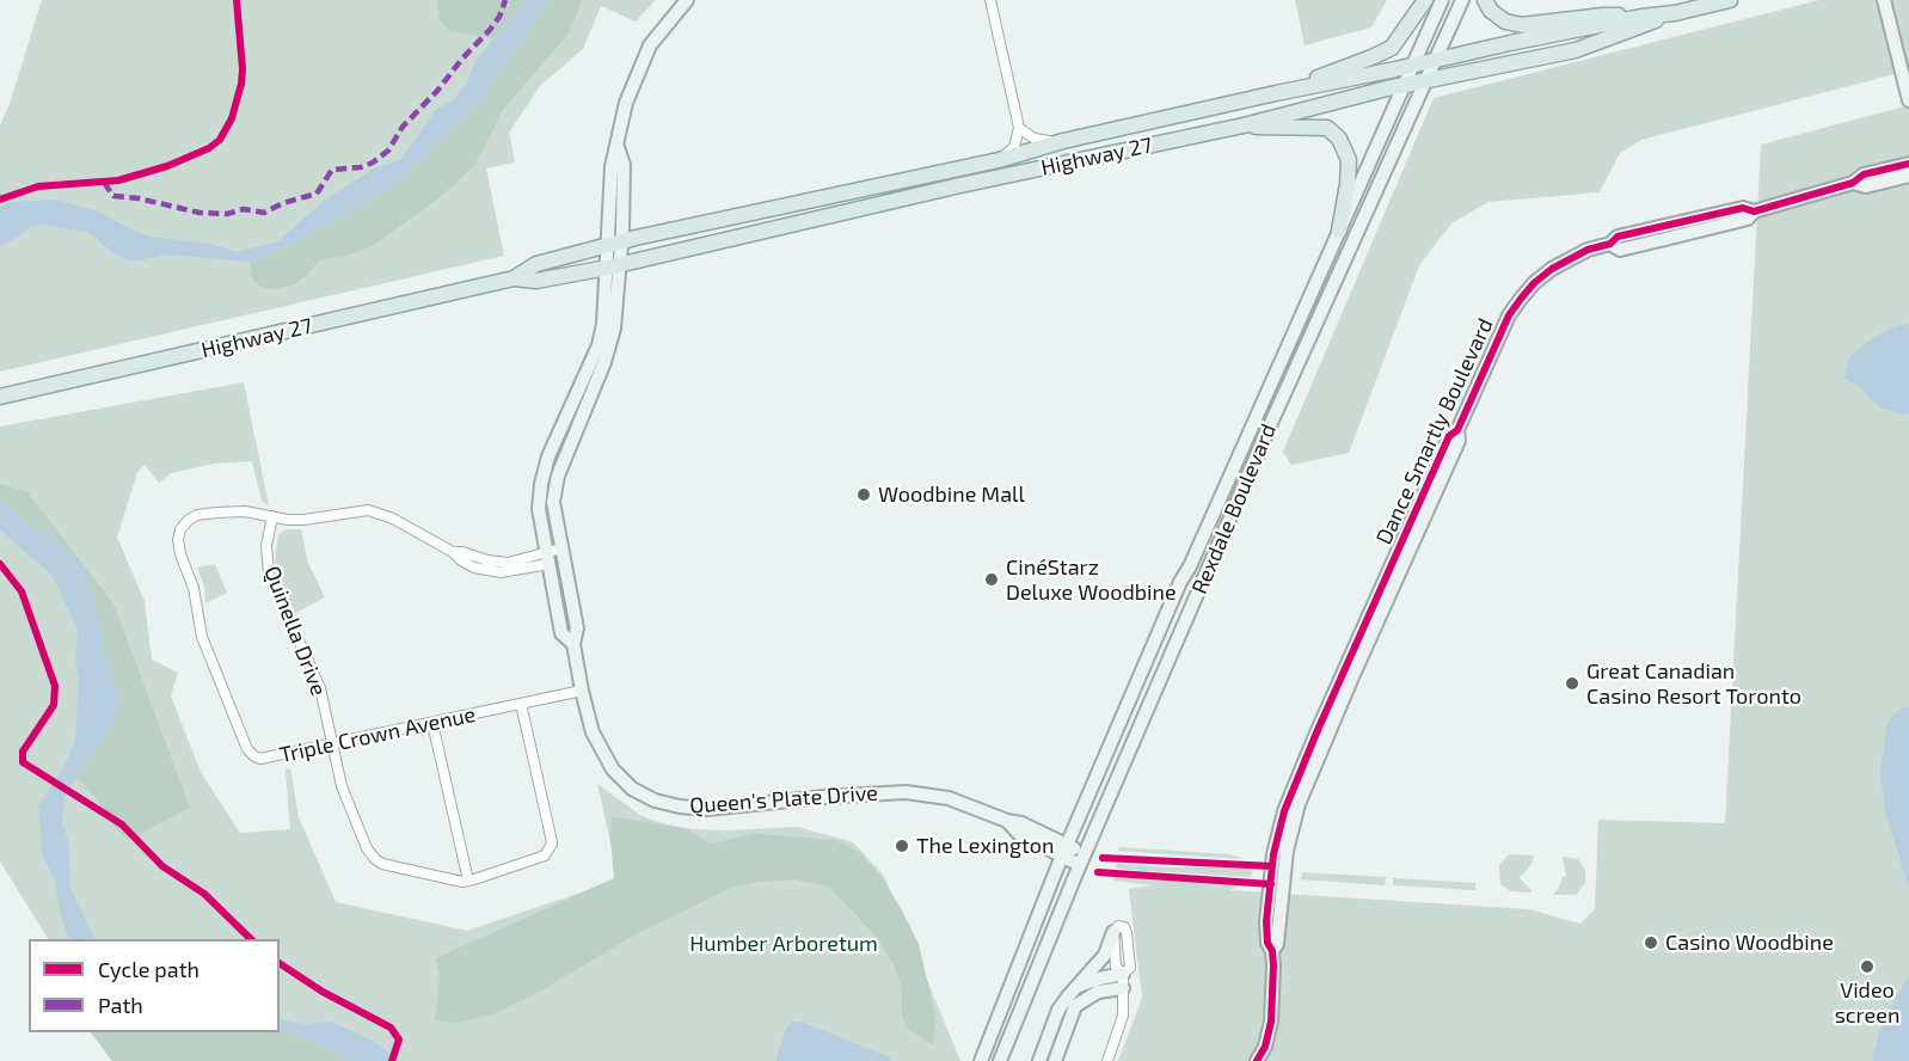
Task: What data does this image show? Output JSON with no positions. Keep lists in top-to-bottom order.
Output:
{
  "streets": {
    "main road": ["Highway 27"],
    "street": [
      "Dance Smartly Boulevard",
      "Rexdale Boulevard",
      "Quinella Drive",
      "Triple Crown Avenue",
      "Queen's Plate Drive"
    ]
  },
  "crossings": [
    ["Highway 27", "Rexdale Boulevard"],
    ["Highway 27", "Queen's Plate Drive"],
    ["Rexdale Boulevard", "Queen's Plate Drive"],
    ["Quinella Drive", "Triple Crown Avenue"],
    ["Triple Crown Avenue", "Queen's Plate Drive"]
  ],
  "parks": ["Humber Arboretum"],
  "places": [
    "Woodbine Mall",
    "CinéStarz Deluxe Woodbine",
    "Great Canadian Casino Resort Toronto",
    "The Lexington",
    "Casino Woodbine",
    "Video screen"
  ],
  "legend": ["Cycle path", "Path"]
}
